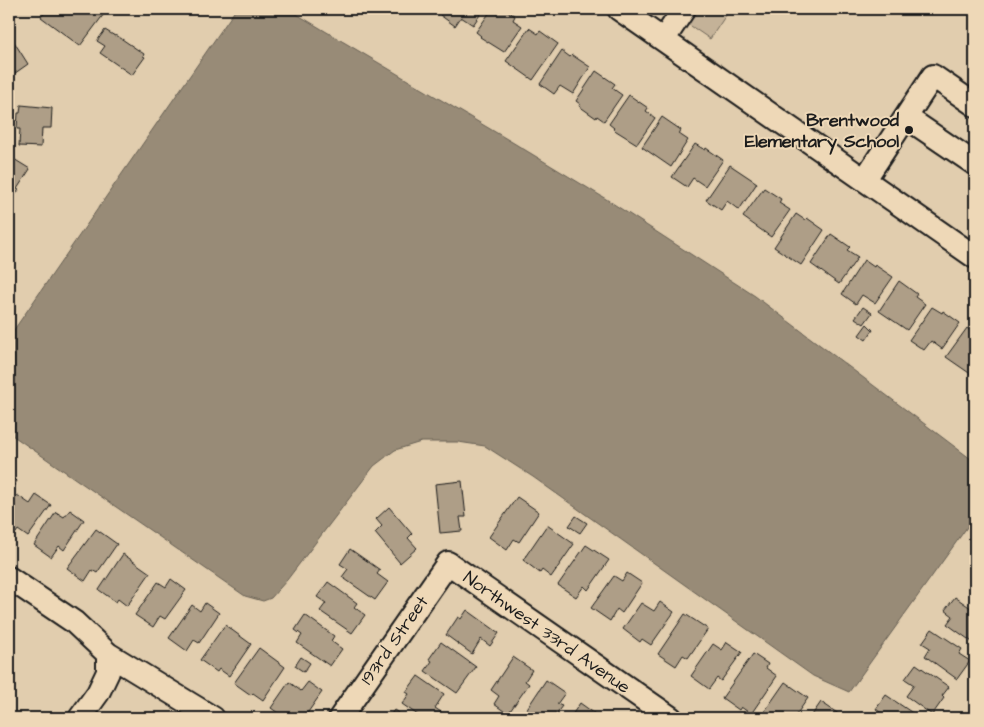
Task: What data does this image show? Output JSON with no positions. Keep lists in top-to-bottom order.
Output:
{
  "streets": {
    "street": ["Northwest 33rd Avenue", "193rd Street"]
  },
  "crossings": [
    ["Northwest 33rd Avenue", "193rd Street"]
  ],
  "places": ["Brentwood Elementary School"]
}
